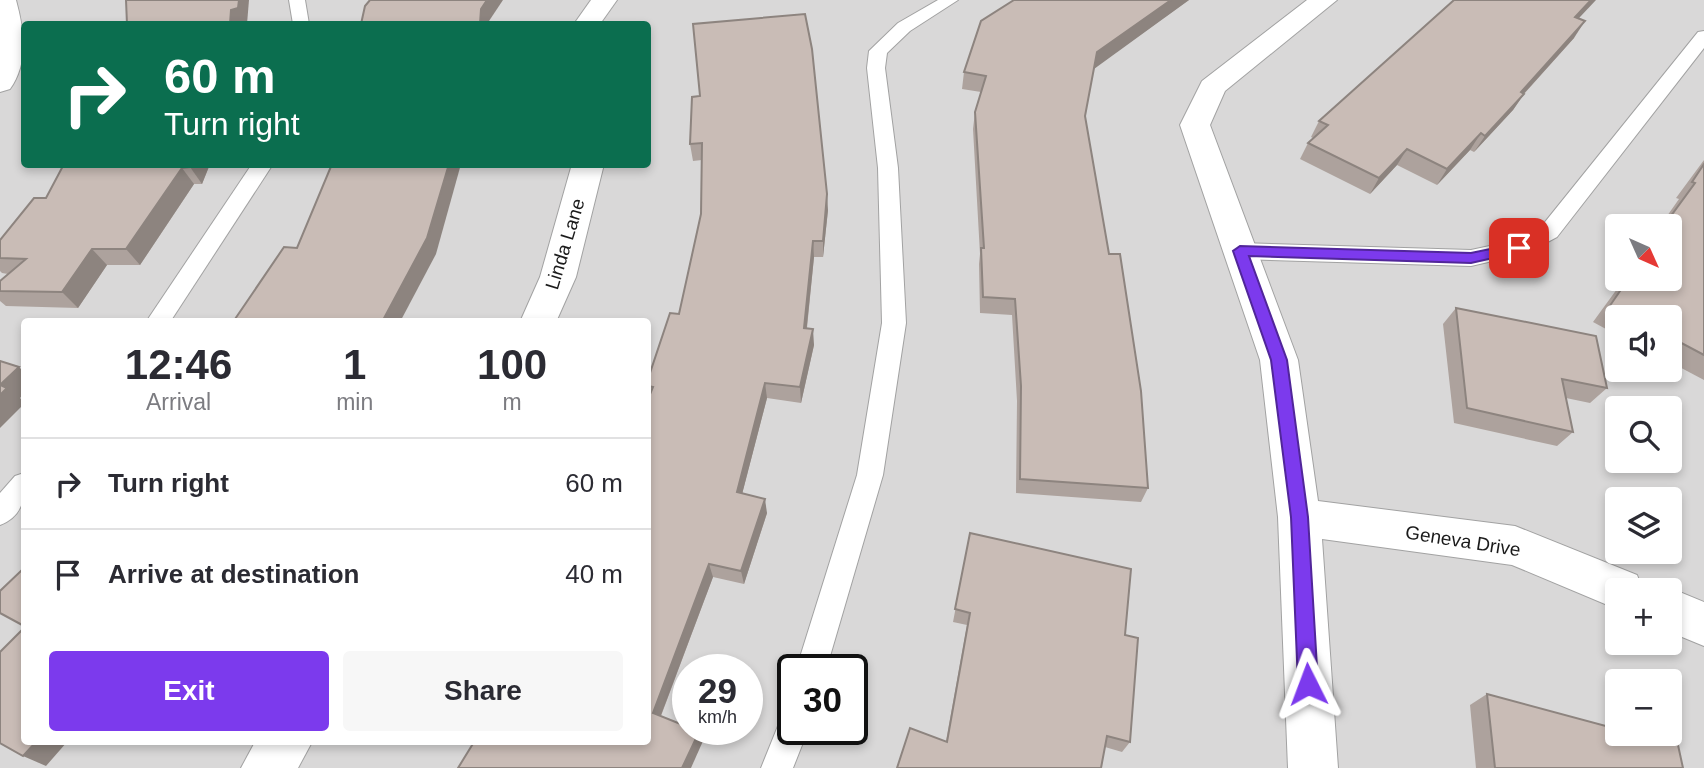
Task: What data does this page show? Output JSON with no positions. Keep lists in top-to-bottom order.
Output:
{
  "streets": {
    "street": ["Linda Lane", "Geneva Drive"]
  },
  "north": "bottom right",
  "page": {
    "turn": ["60 m", "Turn right"],
    "map_buttons": ["+", "−"],
    "eta": [
      "12:46",
      "Arrival",
      "1",
      "min",
      "100",
      "m"
    ],
    "list": [
      {
        "name": "Turn right",
        "value": "60 m"
      },
      {
        "name": "Arrive at destination",
        "value": "40 m"
      }
    ],
    "buttons": ["Exit", "Share"],
    "speed": "29 km/h",
    "limit": "30"
  }
}
